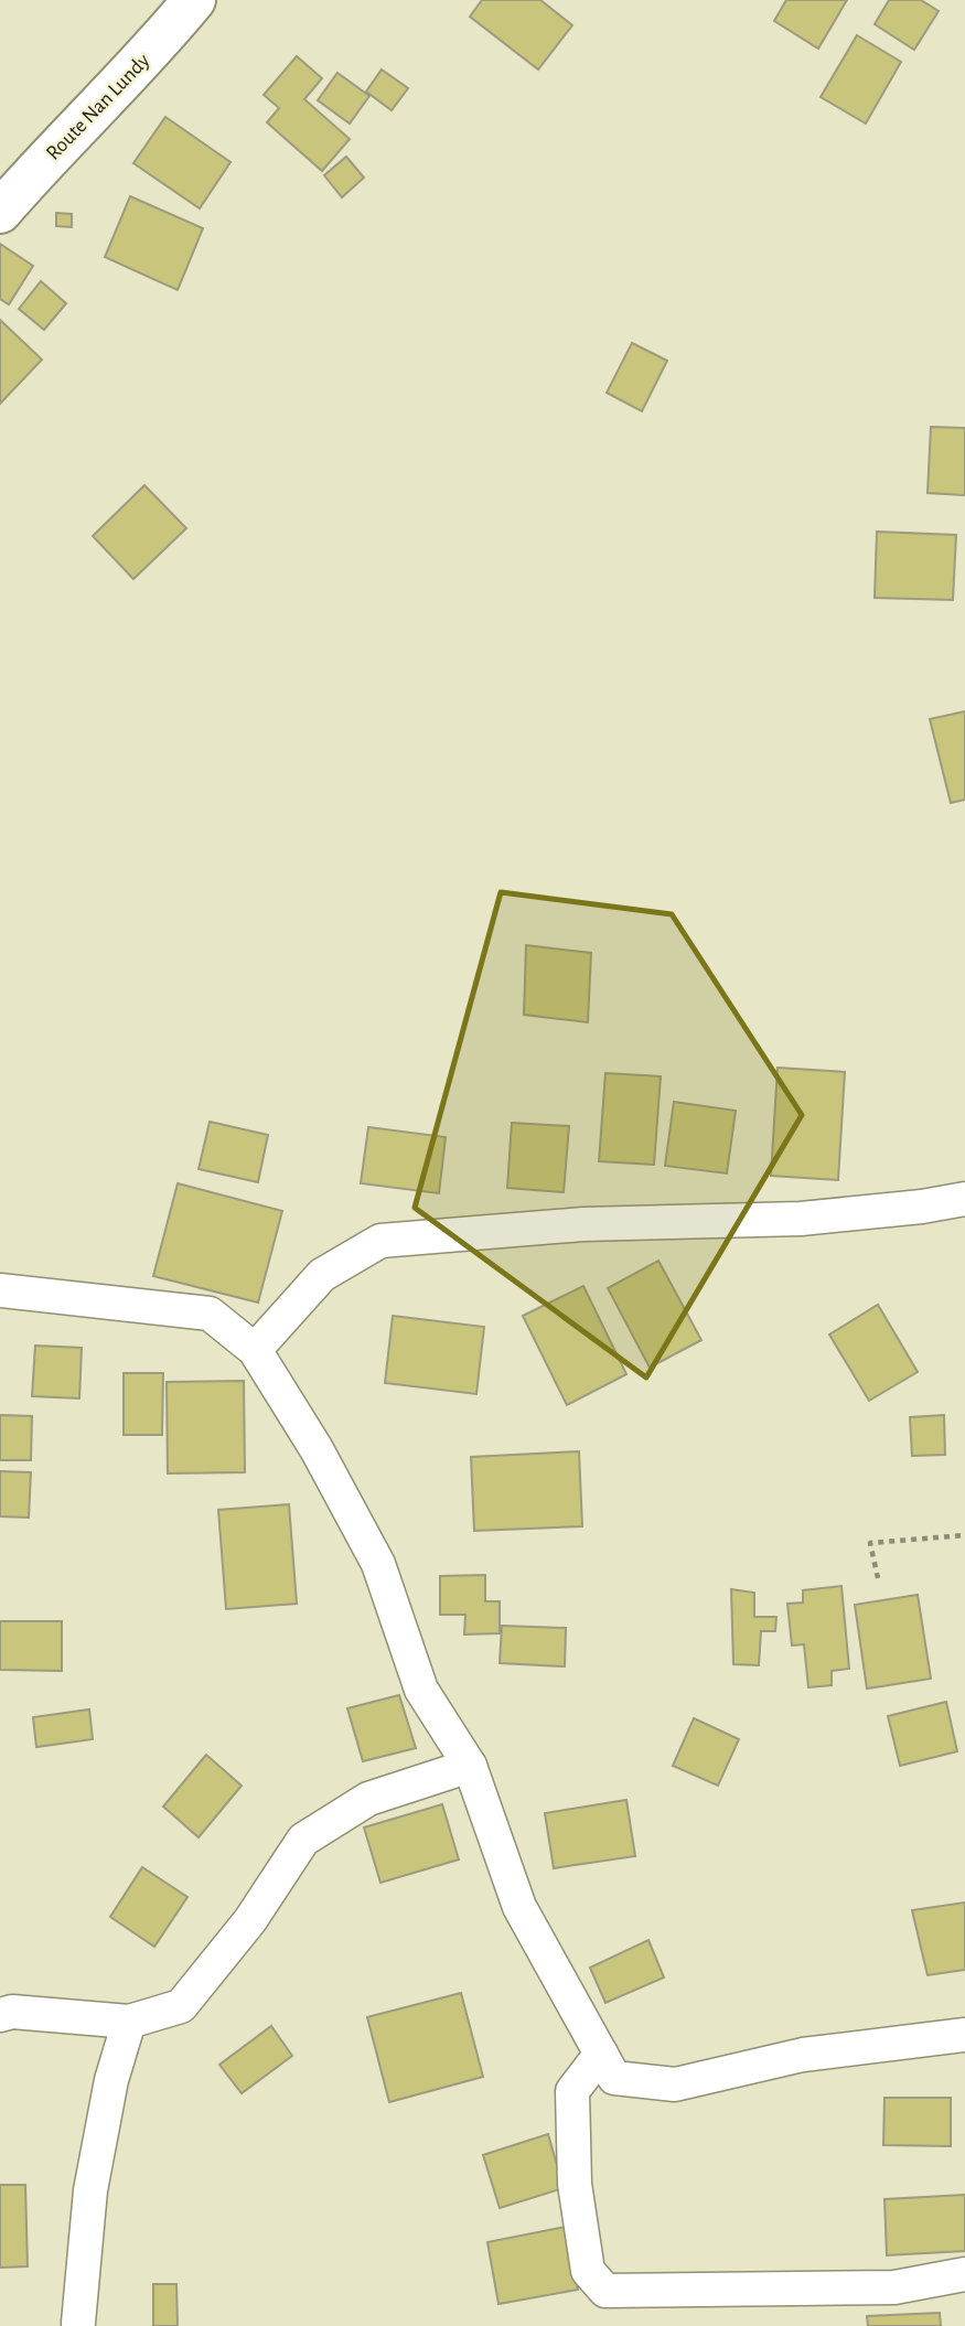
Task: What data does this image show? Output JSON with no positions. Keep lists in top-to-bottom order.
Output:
{
  "streets": {
    "main road": ["Route Nan Lundy"]
  }
}
